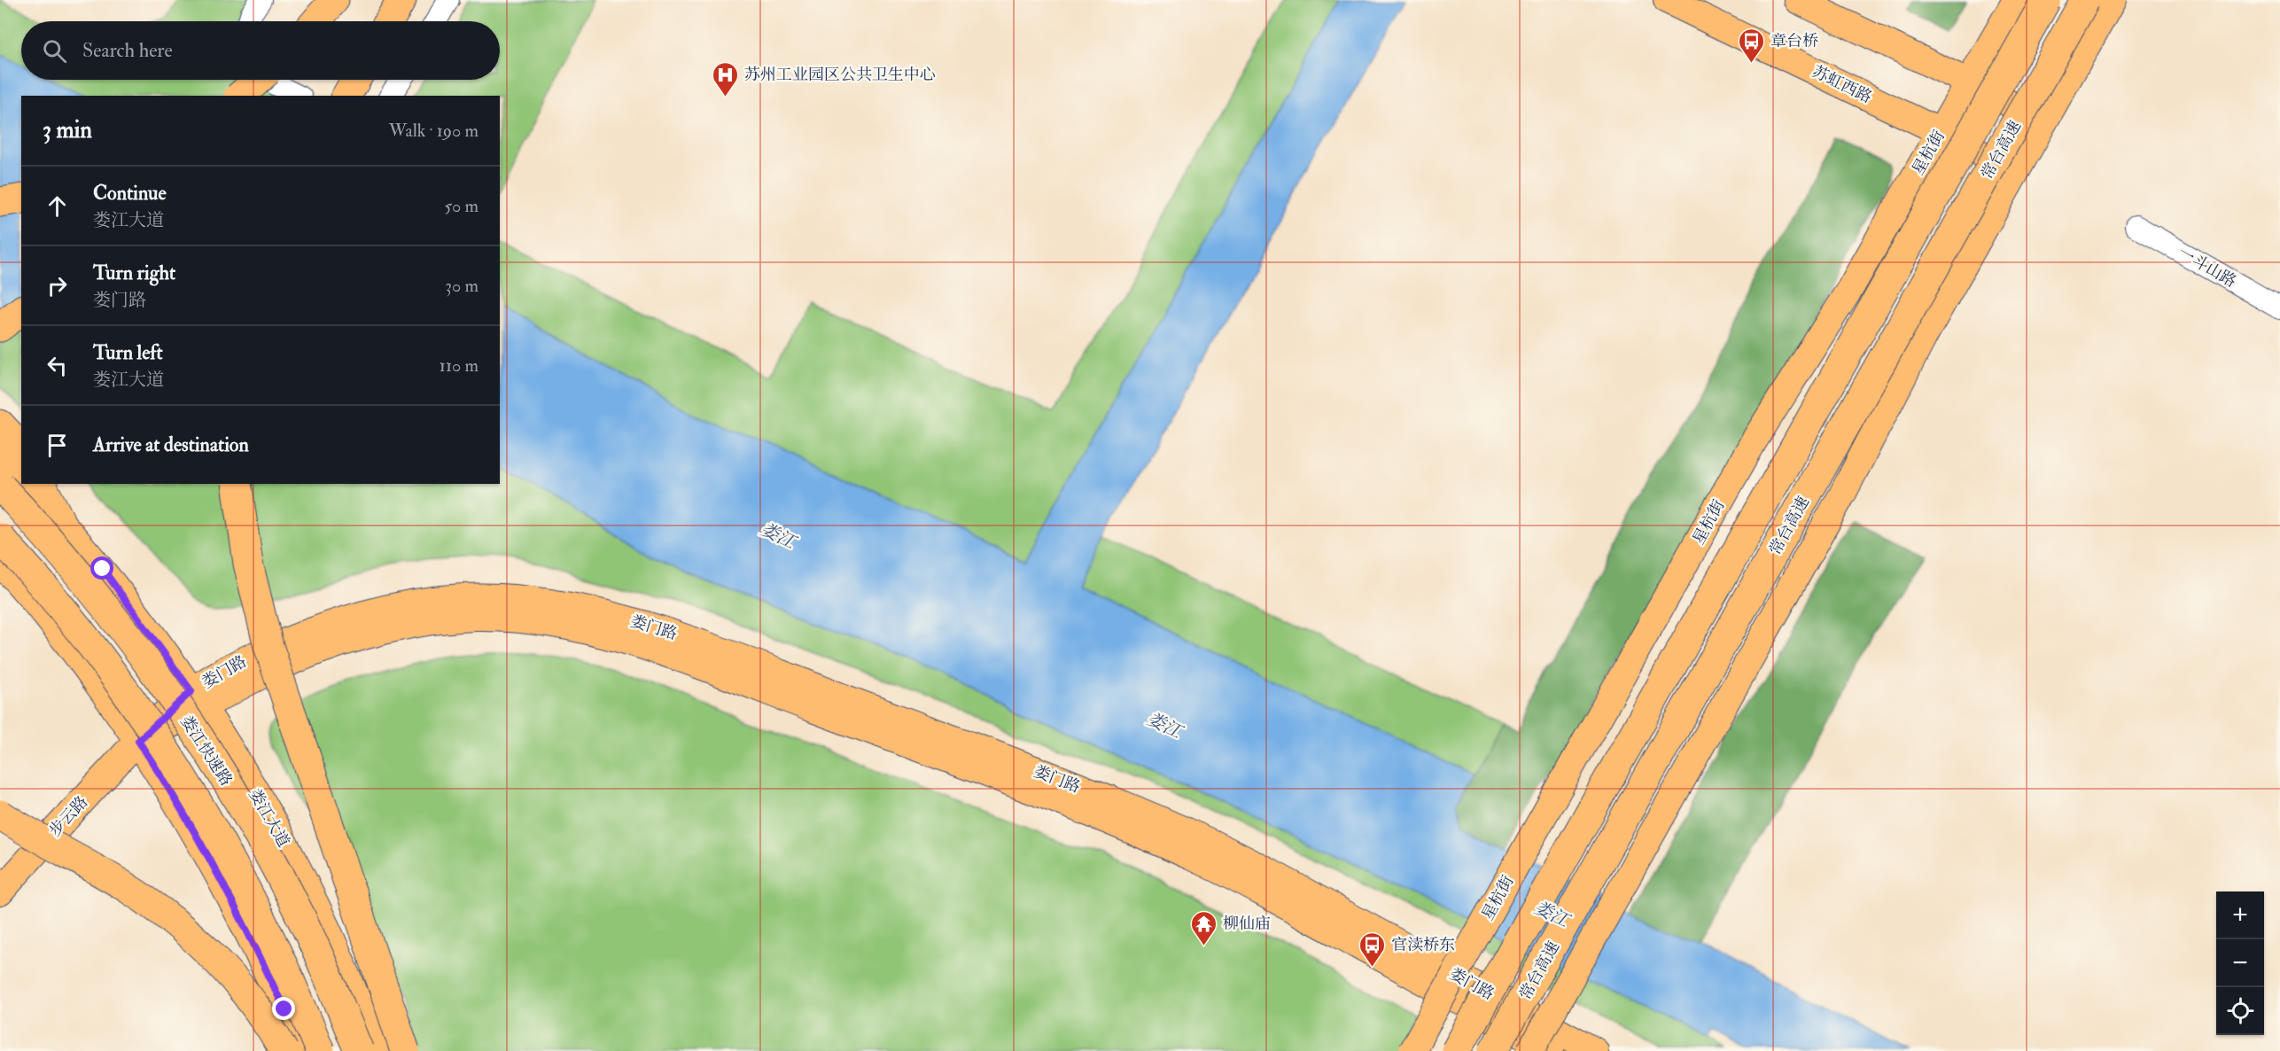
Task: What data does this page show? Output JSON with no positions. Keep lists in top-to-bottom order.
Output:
{
  "streets": {
    "highway": ["常台高速", "娄江快速路"],
    "main road": [
      "苏虹西路",
      "星杭街",
      "娄门路",
      "步云路",
      "娄江大道"
    ],
    "street": ["一斗山路"]
  },
  "crossings": [
    ["苏虹西路", "星杭街"],
    ["娄门路", "步云路"],
    ["娄门路", "娄江大道"]
  ],
  "water": ["娄江"],
  "places": {
    "bus stop": ["章台桥", "官渎桥东"],
    "hospital": ["苏州工业园区公共卫生中心"],
    "temple": ["柳仙庙"]
  },
  "page": {
    "search": "Search here",
    "heading": ["3 min", "Walk · 190 m"],
    "list": [
      ["Continue", "娄江大道", "50 m"],
      ["Turn right", "娄门路", "30 m"],
      ["Turn left", "娄江大道", "110 m"],
      "Arrive at destination"
    ],
    "map_buttons": ["+", "−"]
  }
}
